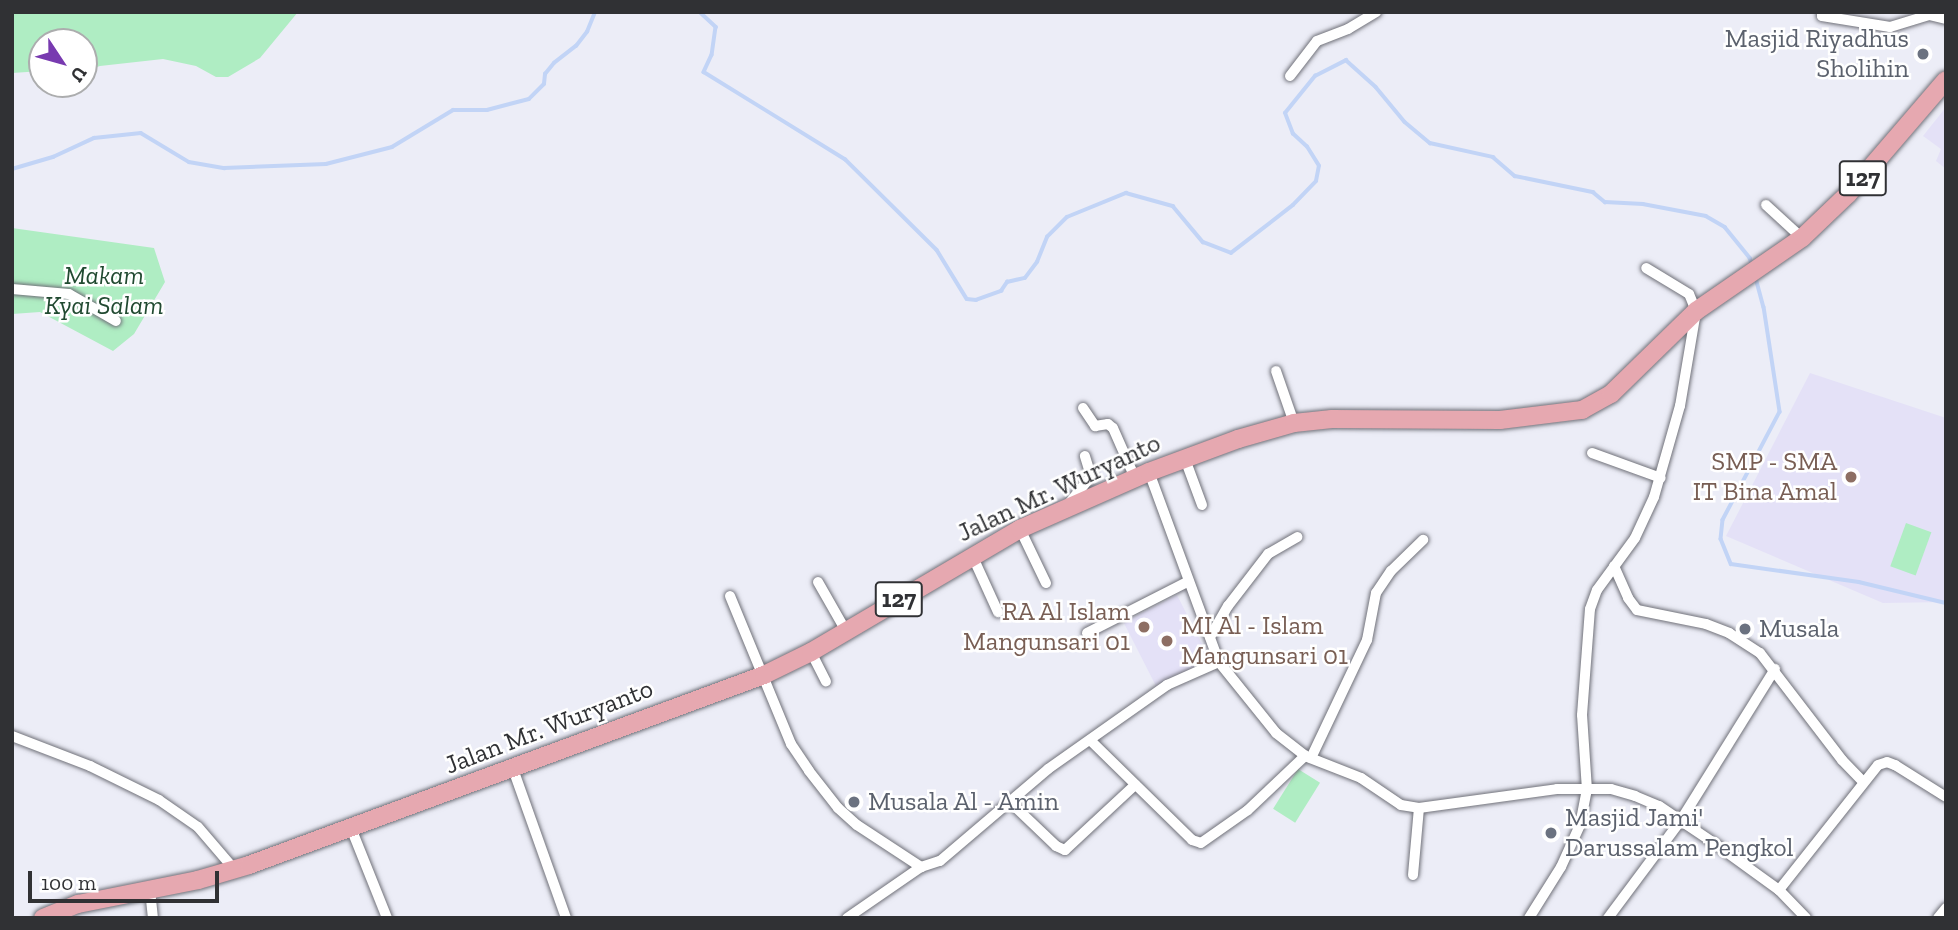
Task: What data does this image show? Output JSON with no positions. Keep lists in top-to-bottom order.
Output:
{
  "streets": {
    "main road": ["127", "Jalan Mr. Wuryanto"]
  },
  "parks": ["Makam Kyai Salam"],
  "places": [
    "Masjid Riyadhus Sholihin",
    "SMP - SMA IT Bina Amal",
    "RA Al Islam Mangunsari 01",
    "Musala",
    "MI Al - Islam Mangunsari 01",
    "Musala Al - Amin",
    "Masjid Jami' Darussalam Pengkol"
  ],
  "scale_bar": "100 m",
  "north": "bottom right"
}
